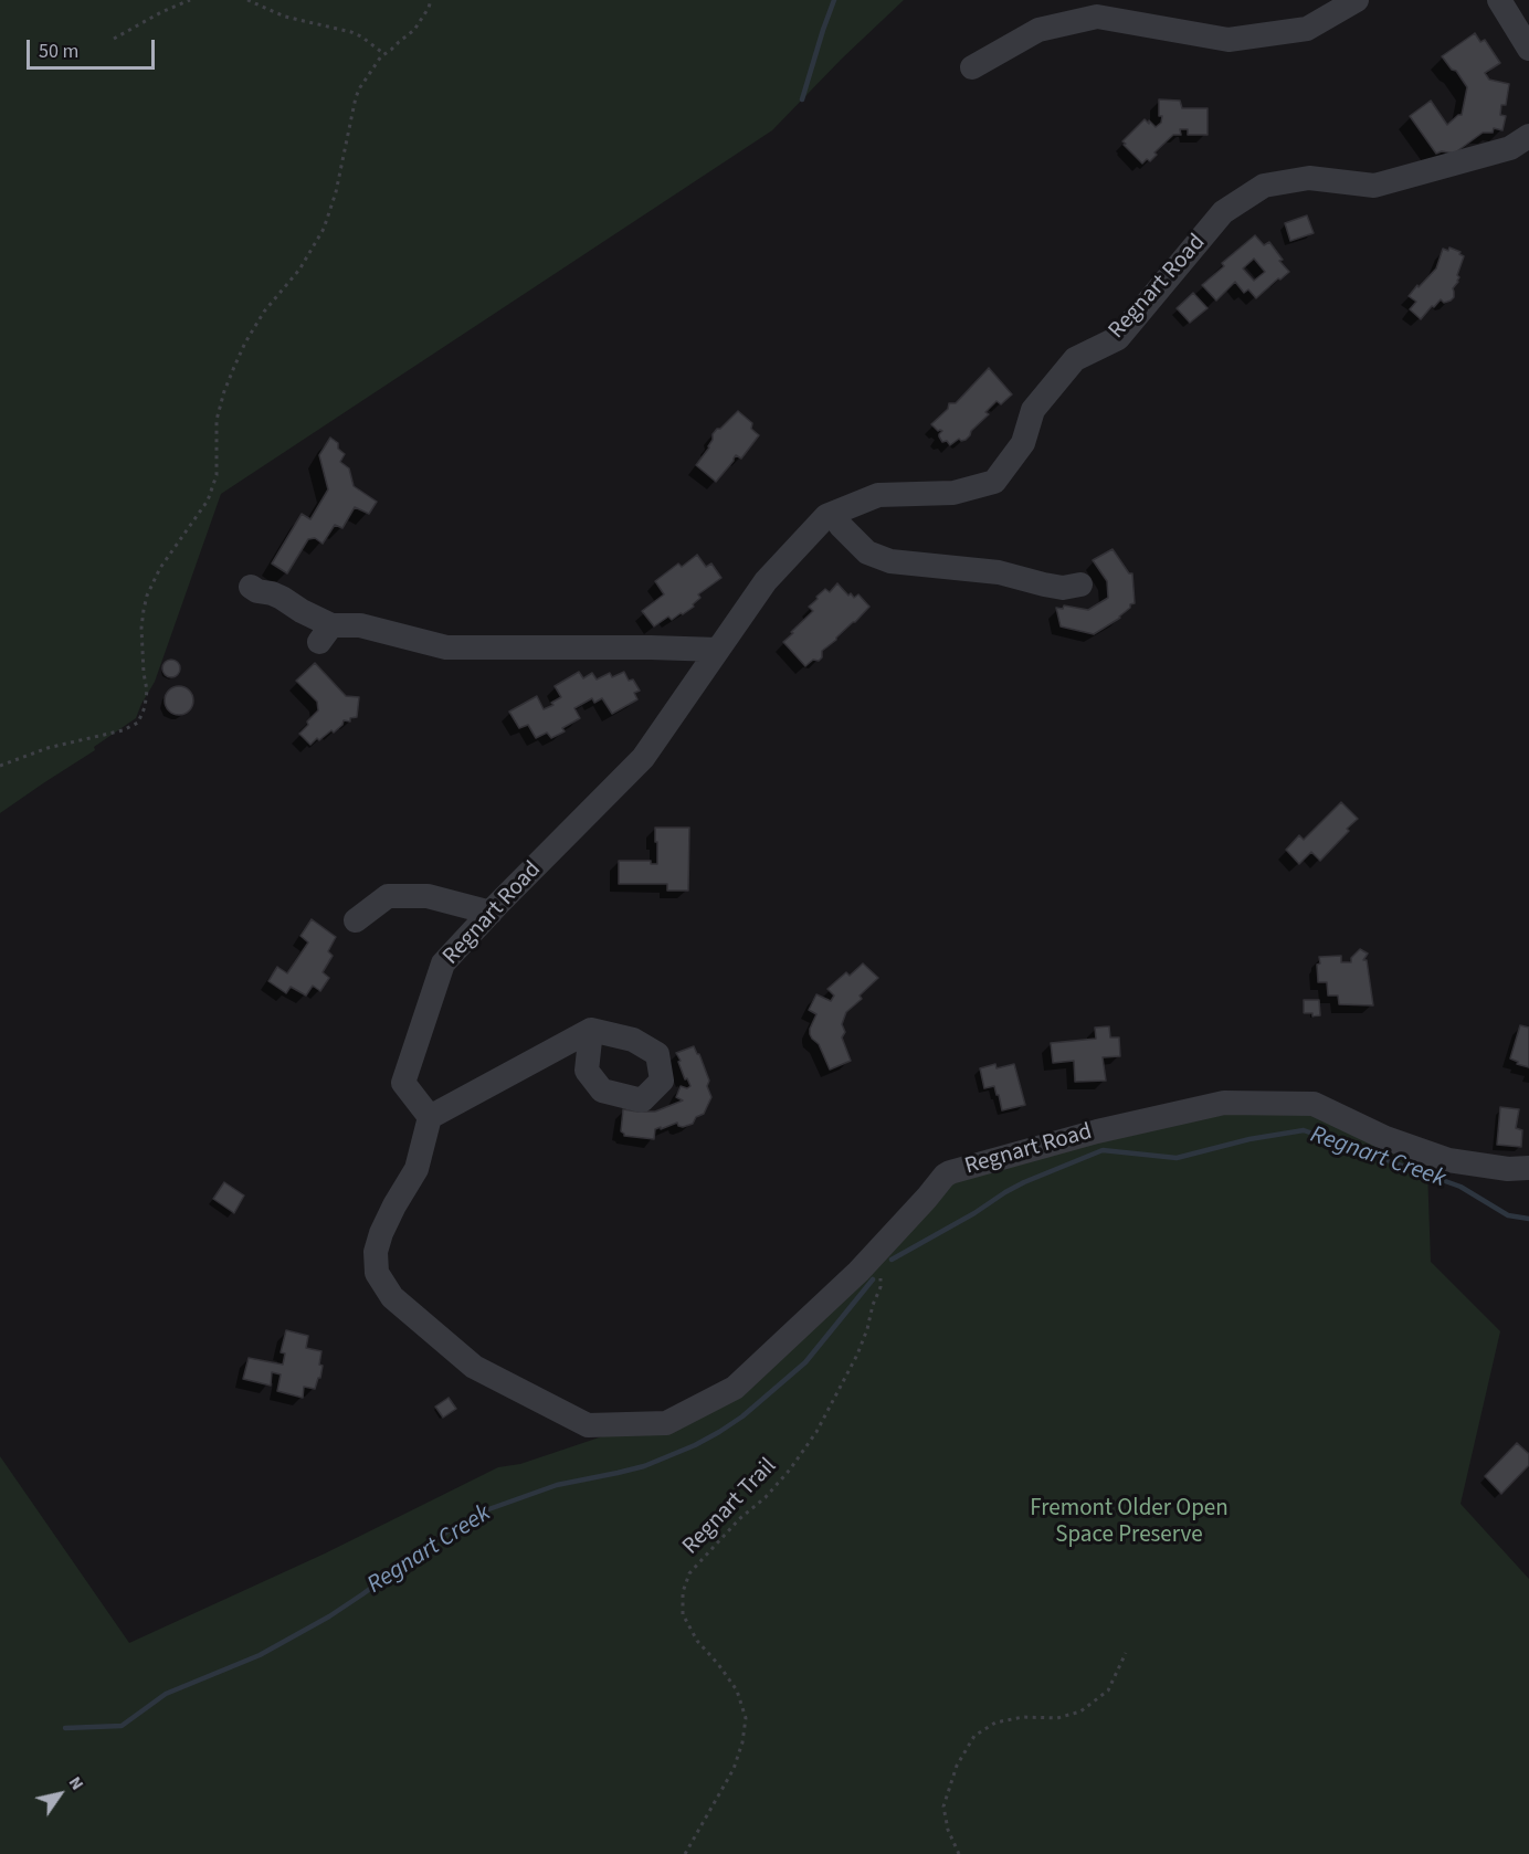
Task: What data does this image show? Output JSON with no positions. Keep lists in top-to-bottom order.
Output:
{
  "streets": {
    "street": ["Regnart Road"],
    "path": ["Regnart Trail"]
  },
  "water": ["Regnart Creek"],
  "parks": ["Fremont Older Open Space Preserve"],
  "scale_bar": "50 m",
  "north": "top right"
}
